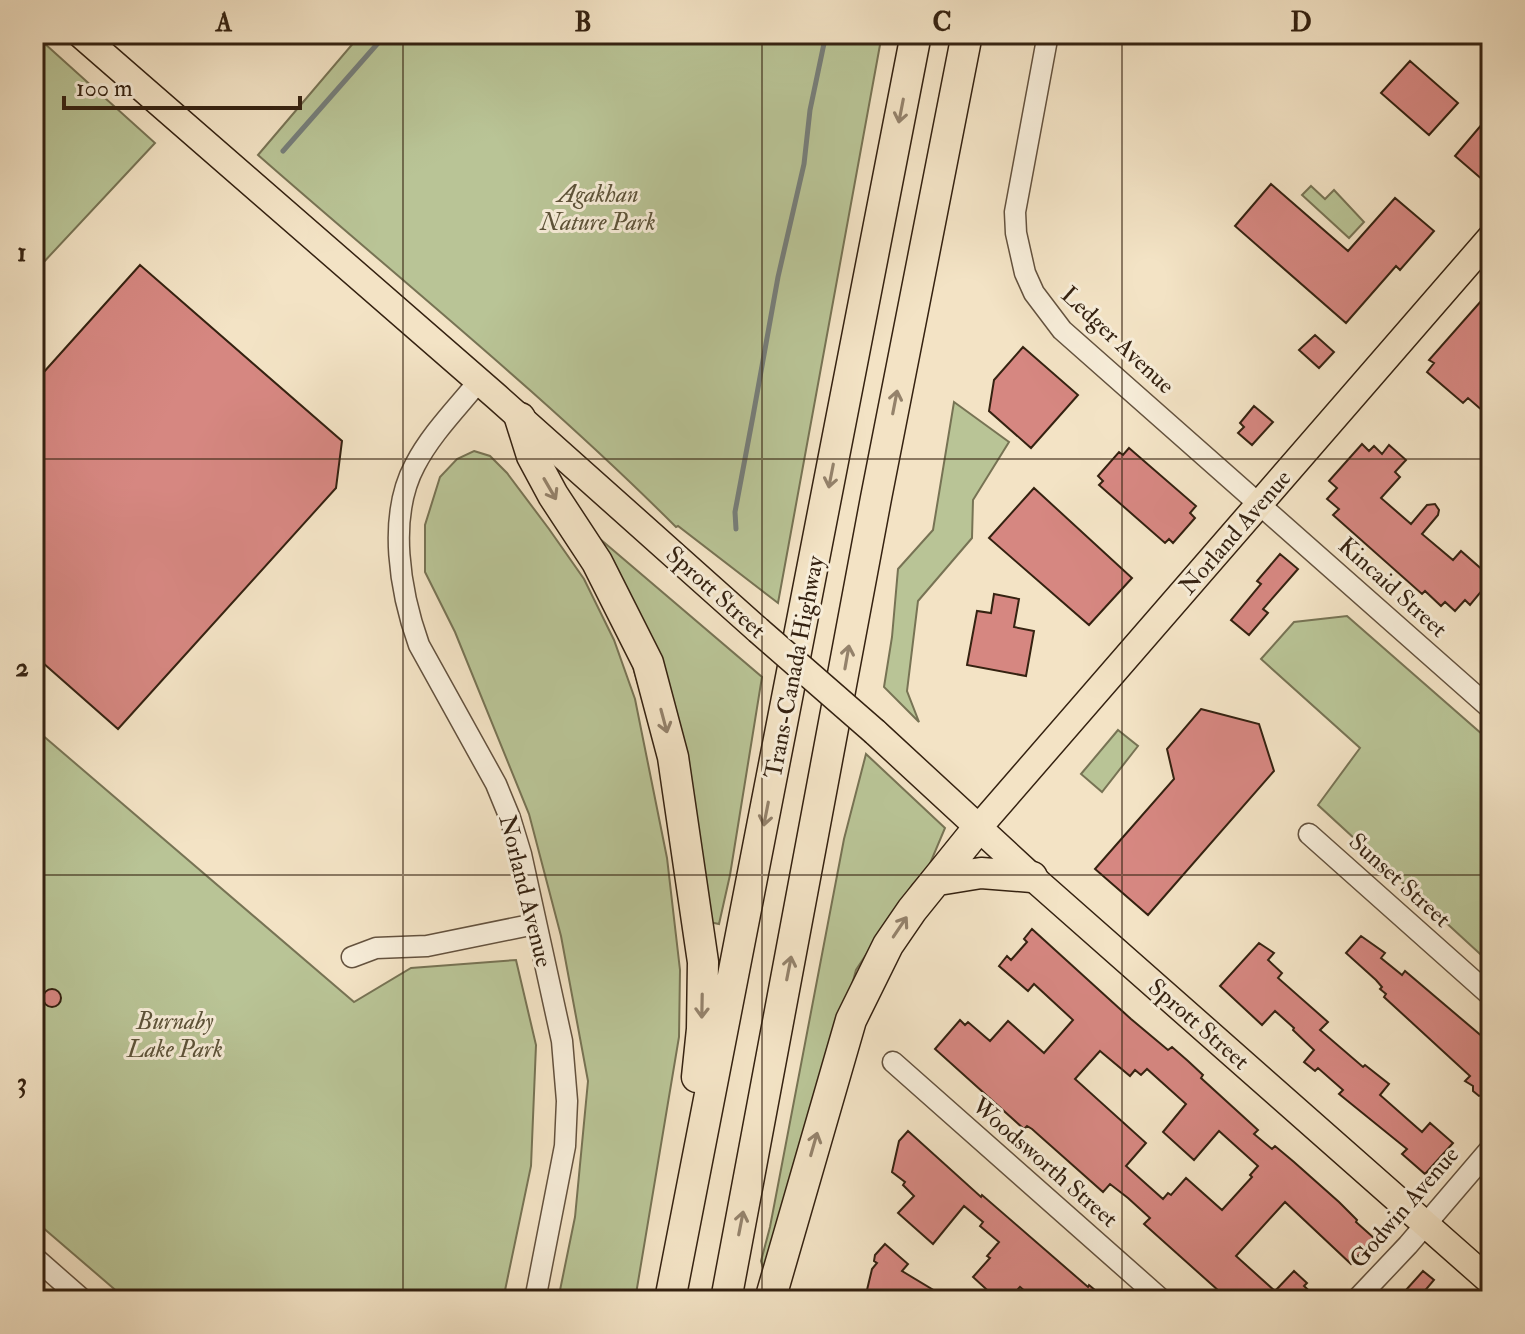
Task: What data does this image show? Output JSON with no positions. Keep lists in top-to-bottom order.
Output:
{
  "streets": {
    "highway": ["Trans-Canada Highway"],
    "main road": ["Norland Avenue", "Sprott Street"],
    "street": [
      "Ledger Avenue",
      "Kincaid Street",
      "Sunset Street",
      "Woodsworth Street",
      "Godwin Avenue"
    ]
  },
  "crossings": [
    ["Ledger Avenue", "Norland Avenue"],
    ["Ledger Avenue", "Kincaid Street"],
    ["Norland Avenue", "Kincaid Street"],
    ["Norland Avenue", "Sprott Street"],
    ["Sprott Street", "Godwin Avenue"]
  ],
  "parks": ["Agakhan Nature Park", "Burnaby Lake Park"],
  "scale_bar": "100 m",
  "grid": {
    "columns": [
      "A",
      "B",
      "C",
      "D"
    ],
    "rows": ["1", "2", "3"]
  }
}
